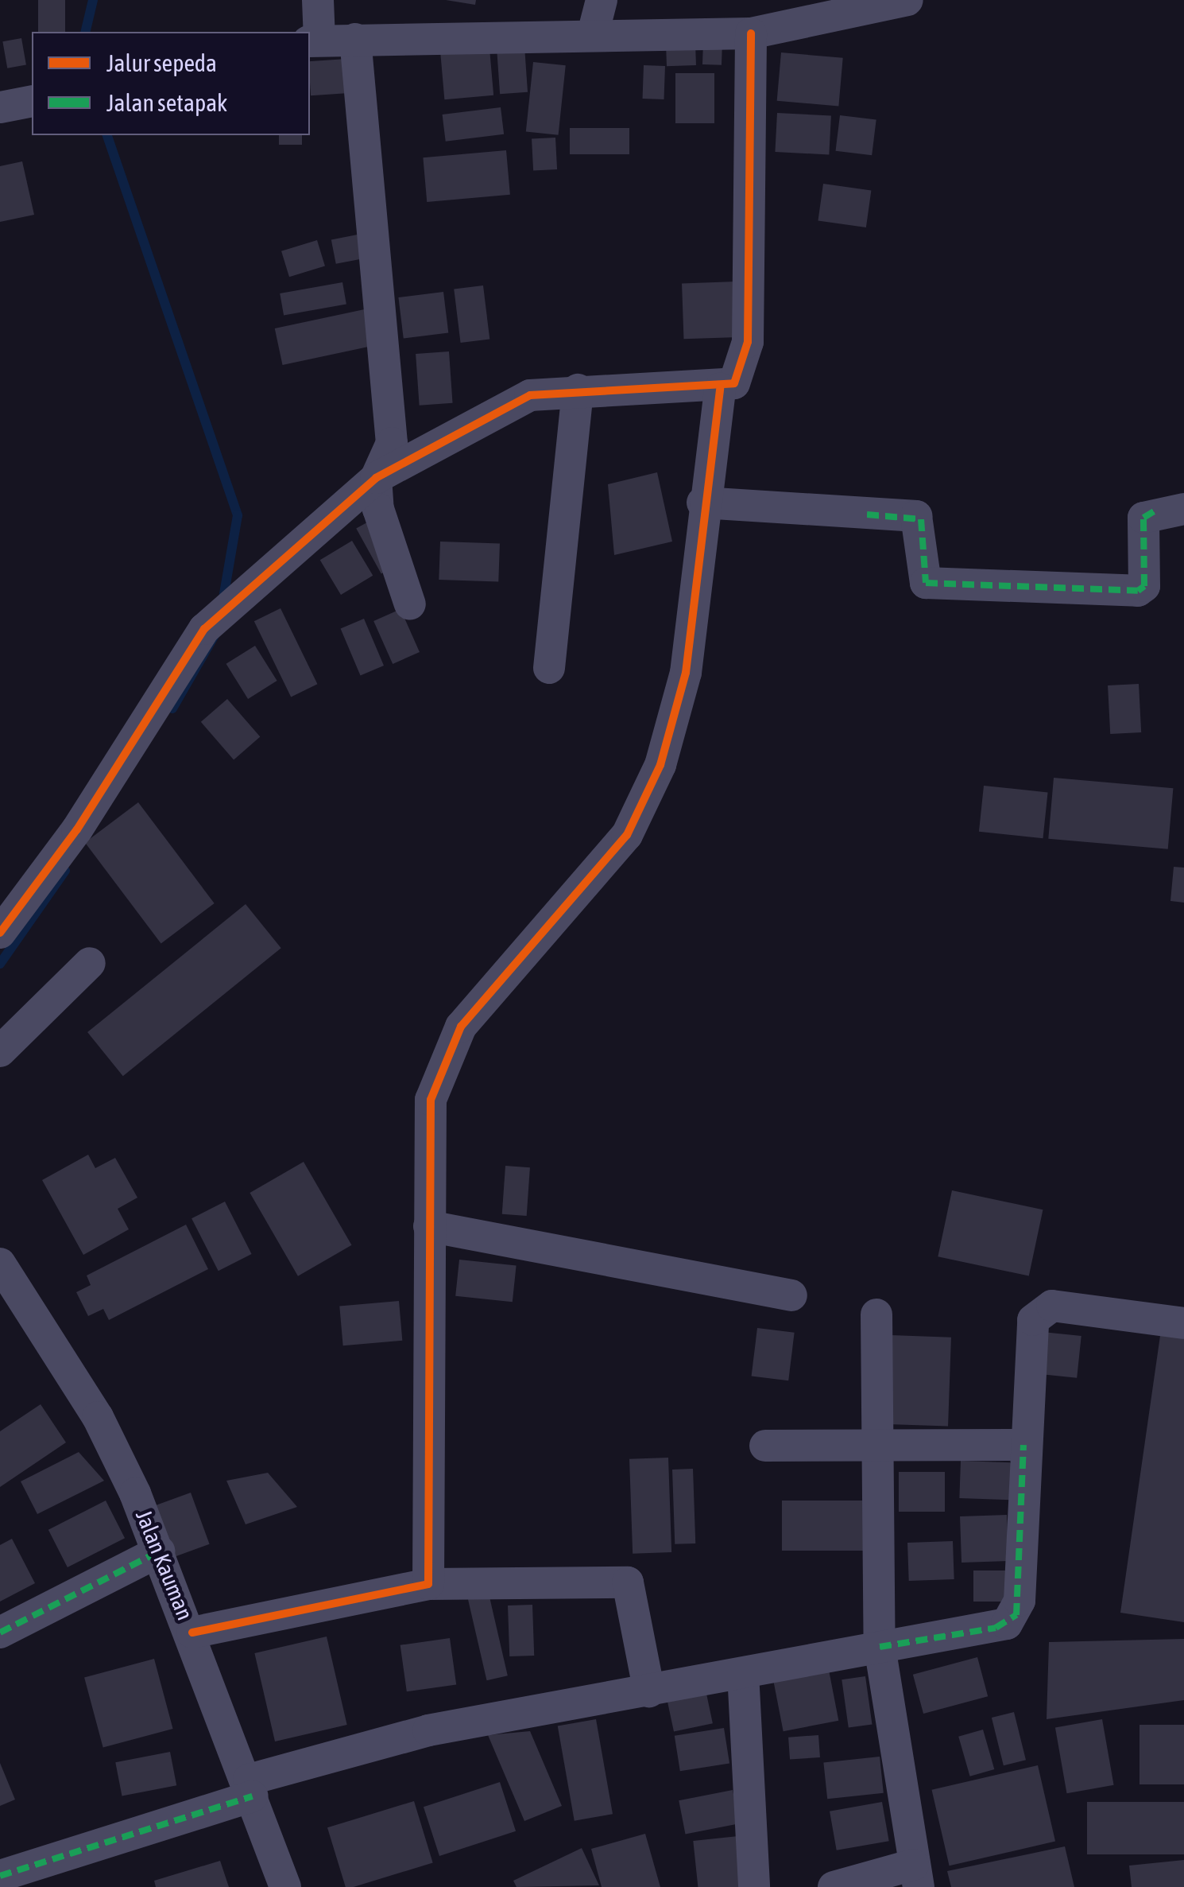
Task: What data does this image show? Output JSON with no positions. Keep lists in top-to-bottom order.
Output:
{
  "streets": {
    "street": ["Jalan Kauman"]
  },
  "legend": ["Jalur sepeda", "Jalan setapak"]
}
